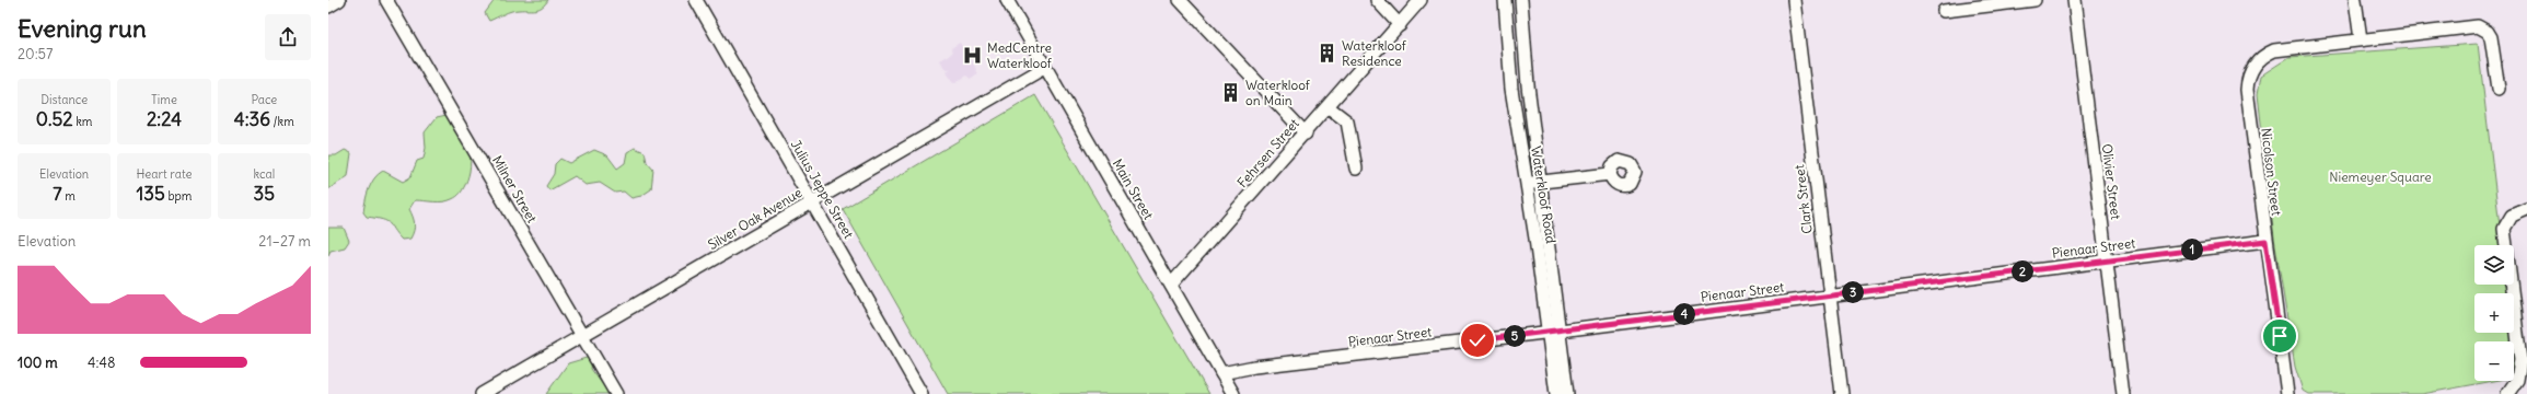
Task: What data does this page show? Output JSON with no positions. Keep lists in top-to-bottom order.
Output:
{
  "streets": {
    "street": [
      "Fehrsen Street",
      "Nicolson Street",
      "Olivier Street",
      "Milner Street",
      "Julius Jeppe Street",
      "Main Street",
      "Waterkloof Road",
      "Clark Street",
      "Silver Oak Avenue",
      "Pienaar Street"
    ]
  },
  "crossings": [
    ["Fehrsen Street", "Main Street"],
    ["Nicolson Street", "Pienaar Street"],
    ["Olivier Street", "Pienaar Street"],
    ["Milner Street", "Silver Oak Avenue"],
    ["Julius Jeppe Street", "Silver Oak Avenue"],
    ["Main Street", "Silver Oak Avenue"],
    ["Main Street", "Pienaar Street"],
    ["Waterkloof Road", "Pienaar Street"],
    ["Clark Street", "Pienaar Street"]
  ],
  "parks": ["Niemeyer Square"],
  "places": {
    "building": ["Waterkloof Residence", "Waterkloof on Main"],
    "hospital": ["MedCentre Waterkloof"]
  },
  "page": {
    "heading": ["Evening run", "20:57"],
    "stats": [
      ["Distance", "0.52 km"],
      ["Time", "2:24"],
      ["Pace", "4:36 /km"],
      ["Elevation", "7 m"],
      ["Heart rate", "135 bpm"],
      ["kcal", "35"]
    ],
    "chart": ["Elevation", "21–27 m"],
    "pins": [
      "1",
      "2",
      "3",
      "4",
      "5"
    ],
    "map_buttons": ["+", "−"],
    "list": [
      {
        "name": "100 m",
        "note": "4:48"
      }
    ]
  }
}
